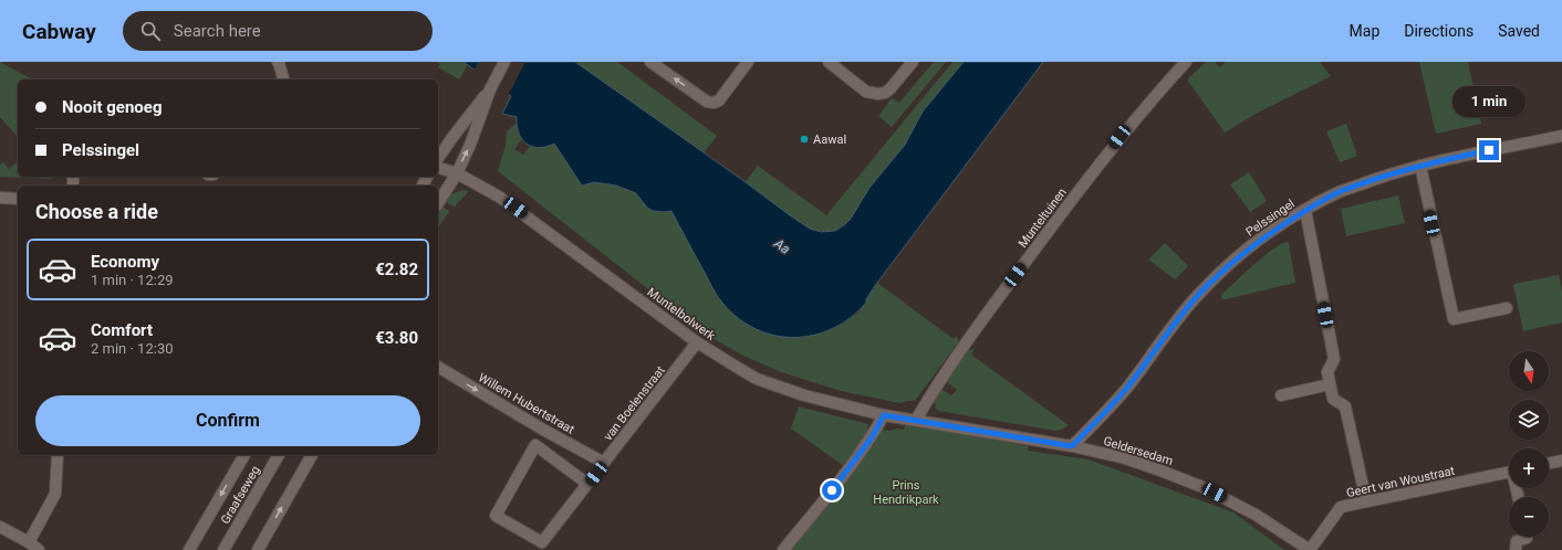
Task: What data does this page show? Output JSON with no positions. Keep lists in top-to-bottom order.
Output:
{
  "streets": {
    "street": [
      "Munteltuinen",
      "Pelssingel",
      "Muntelbolwerk",
      "Willem Hubertstraat",
      "van Boelenstraat",
      "Geldersedam",
      "Geert van Woustraat",
      "Graafseweg"
    ]
  },
  "crossings": [
    ["Munteltuinen", "Muntelbolwerk"],
    ["Munteltuinen", "Geldersedam"],
    ["Pelssingel", "Geldersedam"],
    ["Muntelbolwerk", "van Boelenstraat"],
    ["Muntelbolwerk", "Geldersedam"],
    ["Willem Hubertstraat", "van Boelenstraat"],
    ["Geldersedam", "Geert van Woustraat"]
  ],
  "one_way": ["Willem Hubertstraat"],
  "water": ["Aa"],
  "parks": ["Prins Hendrikpark"],
  "places": ["Aawal"],
  "north": "bottom",
  "page": {
    "header": "Cabway",
    "search": "Search here",
    "nav": ["Map", "Directions", "Saved"],
    "banner": ["Nooit genoeg", "Pelssingel"],
    "bubble": "1 min",
    "heading": "Choose a ride",
    "list": [
      {
        "name": "Economy",
        "note": "1 min · 12:29",
        "value": "€2.82"
      },
      {
        "name": "Comfort",
        "note": "2 min · 12:30",
        "value": "€3.80"
      }
    ],
    "map_buttons": ["+", "−"],
    "buttons": "Confirm"
  }
}
